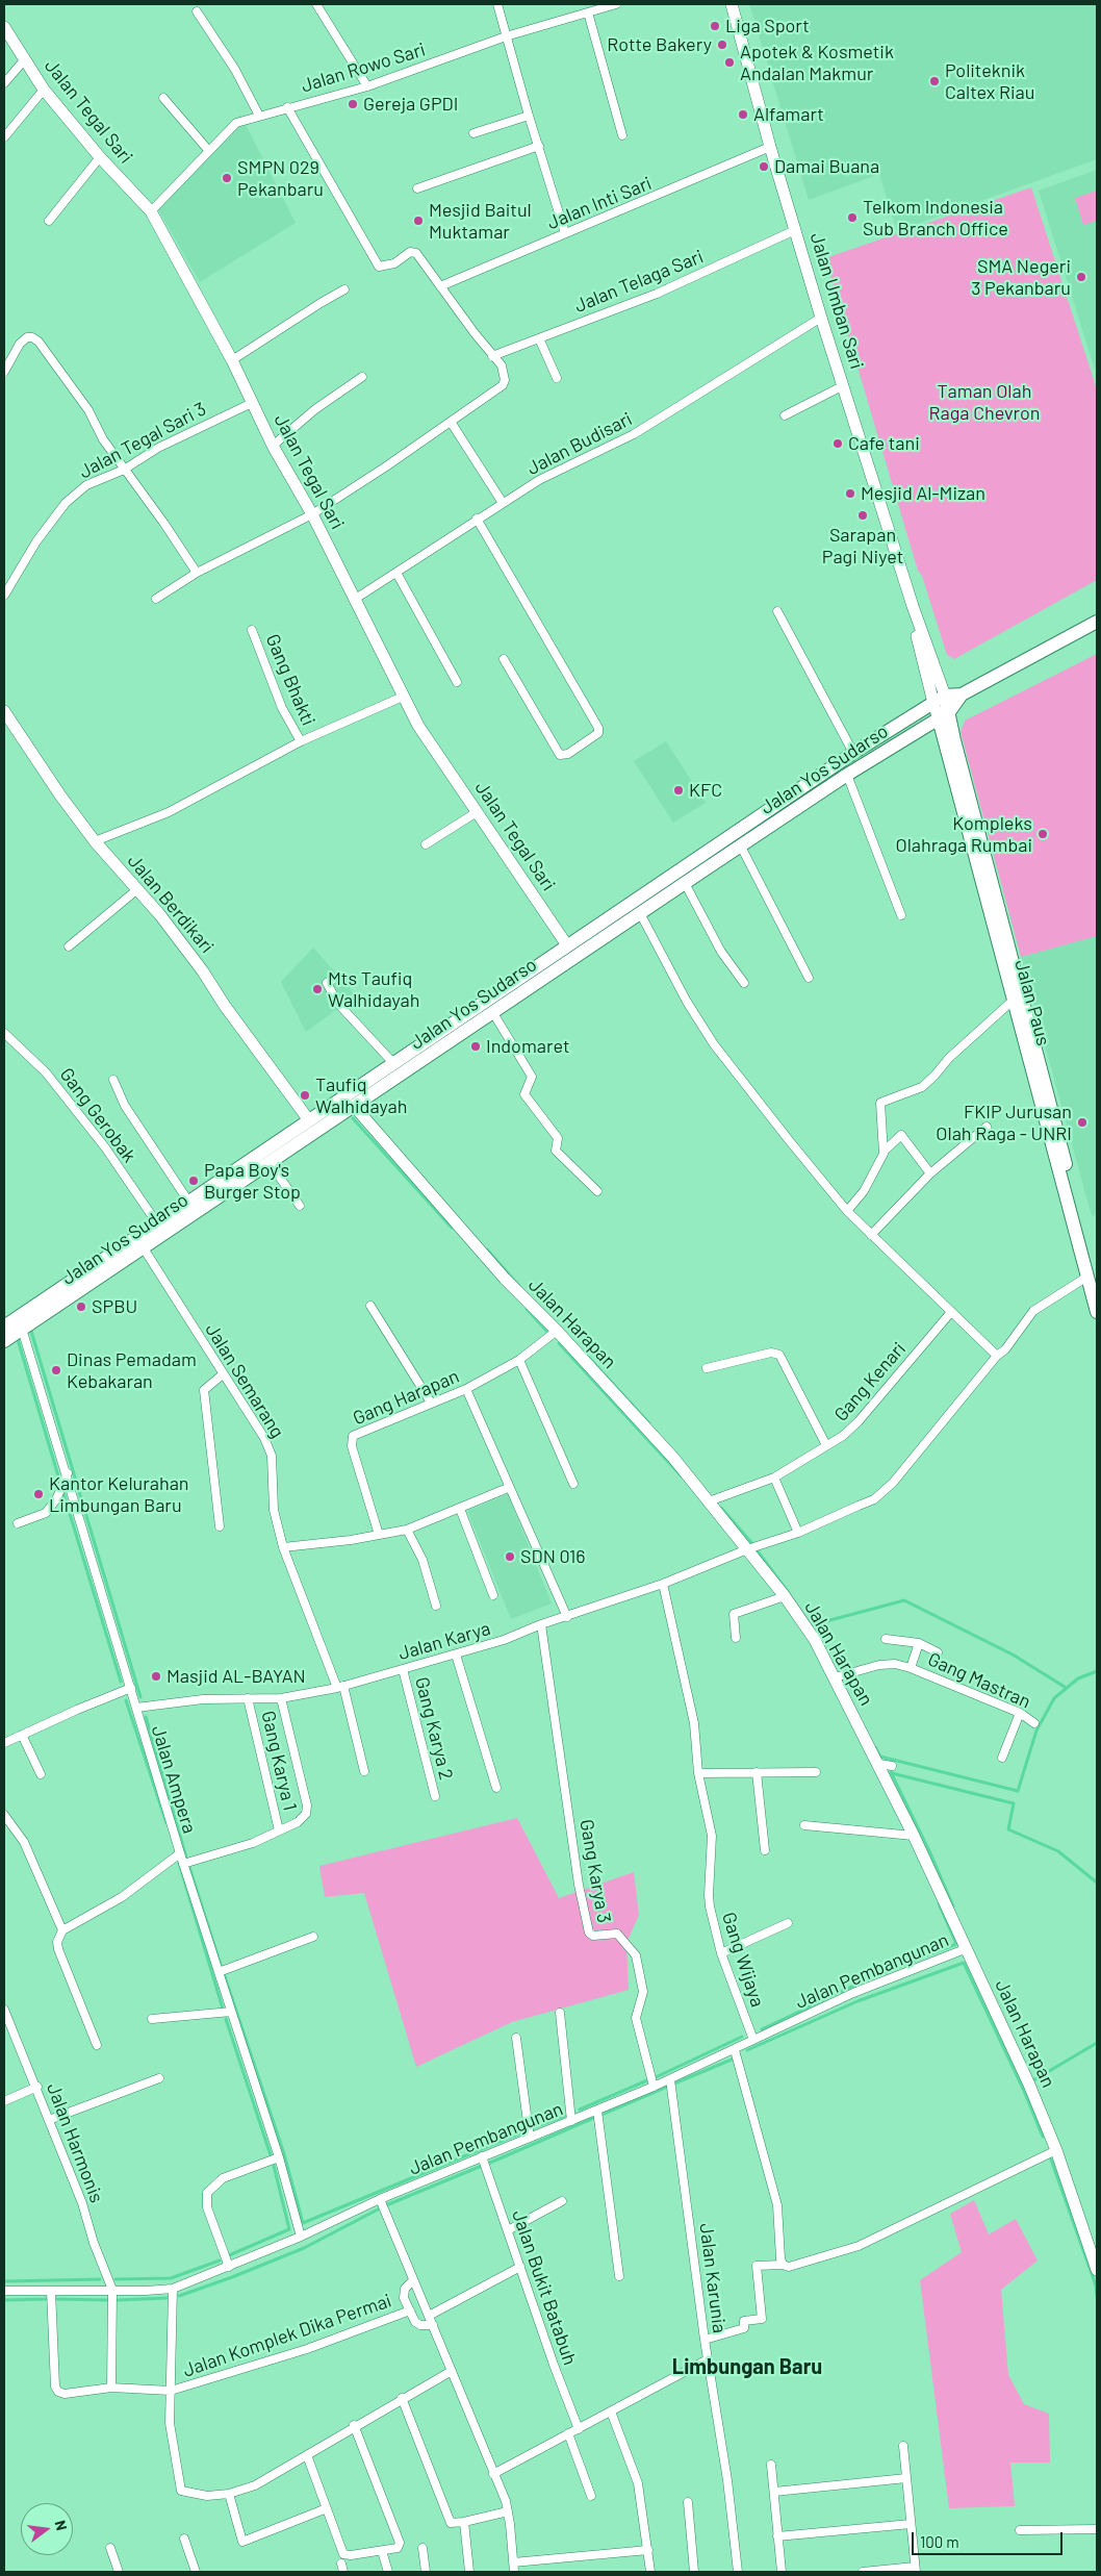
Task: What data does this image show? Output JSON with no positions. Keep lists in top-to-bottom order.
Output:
{
  "streets": {
    "main road": ["Jalan Yos Sudarso", "Jalan Paus"],
    "street": [
      "Jalan Rowo Sari",
      "Jalan Tegal Sari",
      "Jalan Inti Sari",
      "Jalan Telaga Sari",
      "Jalan Umban Sari",
      "Jalan Tegal Sari 3",
      "Jalan Budisari",
      "Gang Bhakti",
      "Jalan Berdikari",
      "Gang Gerobak",
      "Jalan Harapan",
      "Jalan Semarang",
      "Gang Kenari",
      "Gang Harapan",
      "Jalan Karya",
      "Gang Mastran",
      "Gang Karya 2",
      "Gang Karya 1",
      "Jalan Ampera",
      "Gang Karya 3",
      "Gang Wijaya",
      "Jalan Pembangunan",
      "Jalan Harmonis",
      "Jalan Karunia",
      "Jalan Bukit Batabuh",
      "Jalan Komplek Dika Permai"
    ]
  },
  "crossings": [
    ["Jalan Rowo Sari", "Jalan Tegal Sari"],
    ["Jalan Tegal Sari", "Jalan Tegal Sari 3"],
    ["Jalan Tegal Sari", "Jalan Budisari"],
    ["Jalan Tegal Sari", "Jalan Yos Sudarso"],
    ["Jalan Inti Sari", "Jalan Umban Sari"],
    ["Jalan Telaga Sari", "Jalan Umban Sari"],
    ["Jalan Umban Sari", "Jalan Budisari"],
    ["Jalan Umban Sari", "Jalan Yos Sudarso"],
    ["Jalan Umban Sari", "Jalan Paus"],
    ["Jalan Yos Sudarso", "Jalan Berdikari"],
    ["Jalan Yos Sudarso", "Jalan Paus"],
    ["Jalan Yos Sudarso", "Gang Gerobak"],
    ["Jalan Yos Sudarso", "Jalan Harapan"],
    ["Jalan Yos Sudarso", "Jalan Semarang"],
    ["Jalan Yos Sudarso", "Jalan Ampera"],
    ["Jalan Paus", "Jalan Karya"],
    ["Jalan Harapan", "Gang Kenari"],
    ["Jalan Harapan", "Gang Harapan"],
    ["Jalan Harapan", "Jalan Karya"],
    ["Jalan Harapan", "Gang Mastran"],
    ["Jalan Harapan", "Jalan Pembangunan"],
    ["Jalan Semarang", "Jalan Karya"],
    ["Jalan Karya", "Gang Karya 2"],
    ["Jalan Karya", "Gang Karya 1"],
    ["Jalan Karya", "Jalan Ampera"],
    ["Jalan Karya", "Gang Karya 3"],
    ["Jalan Karya", "Gang Wijaya"],
    ["Jalan Ampera", "Jalan Pembangunan"],
    ["Gang Karya 3", "Jalan Pembangunan"],
    ["Gang Wijaya", "Jalan Pembangunan"],
    ["Jalan Pembangunan", "Jalan Harmonis"],
    ["Jalan Pembangunan", "Jalan Karunia"],
    ["Jalan Pembangunan", "Jalan Bukit Batabuh"],
    ["Jalan Pembangunan", "Jalan Komplek Dika Permai"]
  ],
  "districts": ["Limbungan Baru"],
  "parks": ["Taman Olah Raga Chevron"],
  "places": [
    "Liga Sport",
    "Rotte Bakery",
    "Apotek & Kosmetik Andalan Makmur",
    "Politeknik Caltex Riau",
    "Gereja GPDI",
    "Alfamart",
    "Damai Buana",
    "SMPN 029 Pekanbaru",
    "Telkom Indonesia Sub Branch Office",
    "Mesjid Baitul Muktamar",
    "SMA Negeri 3 Pekanbaru",
    "Cafe tani",
    "Mesjid Al-Mizan",
    "Sarapan Pagi Niyet",
    "KFC",
    "Kompleks Olahraga Rumbai",
    "Mts Taufiq Walhidayah",
    "Indomaret",
    "Taufiq Walhidayah",
    "FKIP Jurusan Olah Raga - UNRI",
    "Papa Boy's Burger Stop",
    "SPBU",
    "Dinas Pemadam Kebakaran",
    "Kantor Kelurahan Limbungan Baru",
    "SDN 016",
    "Masjid AL-BAYAN"
  ],
  "scale_bar": "100 m",
  "north": "right"
}
